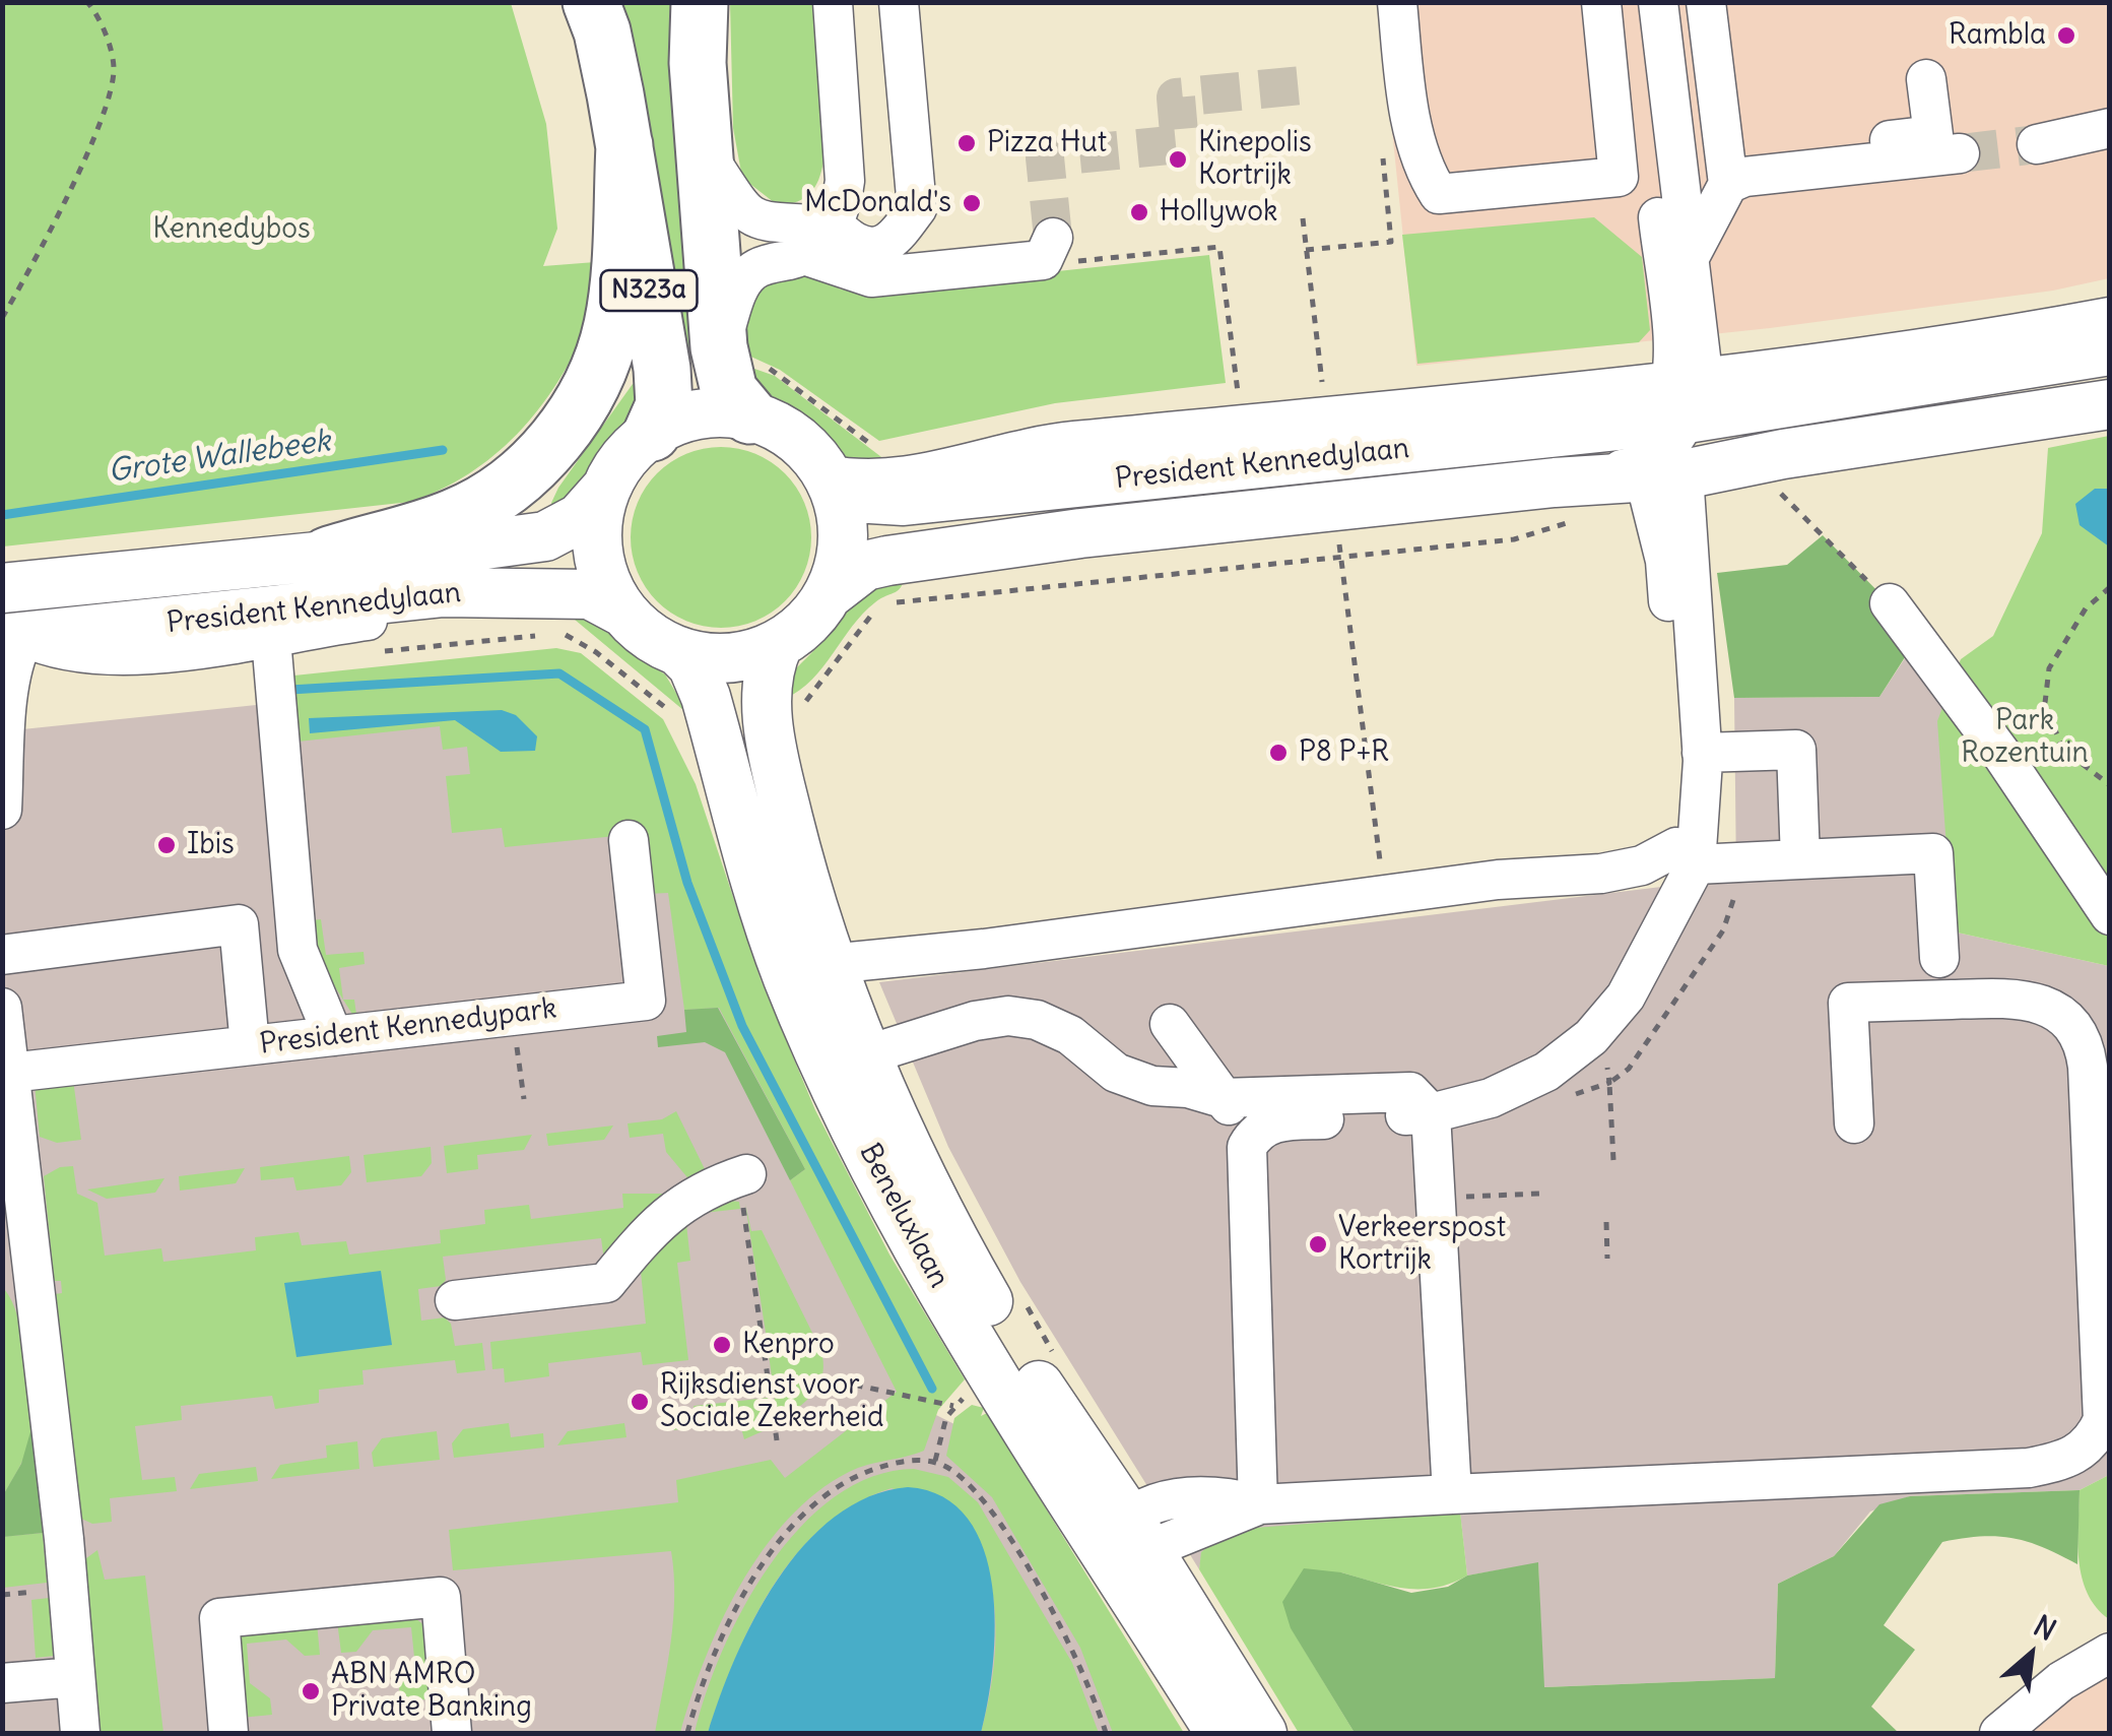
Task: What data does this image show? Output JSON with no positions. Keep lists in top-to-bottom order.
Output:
{
  "streets": {
    "highway": ["N323a"],
    "main road": ["President Kennedylaan", "Beneluxlaan"],
    "street": ["President Kennedypark"]
  },
  "crossings": [
    ["N323a", "President Kennedylaan"],
    ["N323a", "Beneluxlaan"],
    ["President Kennedylaan", "Beneluxlaan"]
  ],
  "water": ["Grote Wallebeek"],
  "parks": ["Kennedybos", "Park Rozentuin"],
  "places": [
    "Rambla",
    "Pizza Hut",
    "Kinepolis Kortrijk",
    "McDonald's",
    "Hollywok",
    "P8 P+R",
    "Ibis",
    "Verkeerspost Kortrijk",
    "Kenpro",
    "Rijksdienst voor Sociale Zekerheid",
    "ABN AMRO Private Banking"
  ],
  "north": "top right"
}
